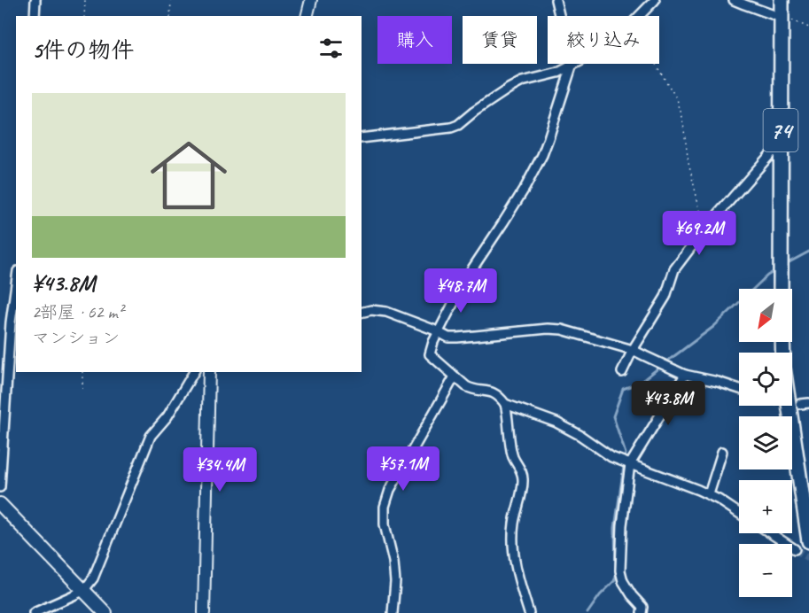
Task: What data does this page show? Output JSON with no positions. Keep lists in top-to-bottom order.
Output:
{
  "streets": {
    "main road": ["74"]
  },
  "north": "bottom left",
  "page": {
    "chip": ["購入", "賃貸", "絞り込み"],
    "heading": "5件の物件",
    "list": [
      {
        "name": "¥43.8M",
        "note": "2部屋 · 62 m² · マンション"
      }
    ],
    "price": [
      "¥69.2M",
      "¥48.7M",
      "¥43.8M",
      "¥57.1M",
      "¥34.4M"
    ],
    "map_buttons": ["+", "−"]
  }
}
